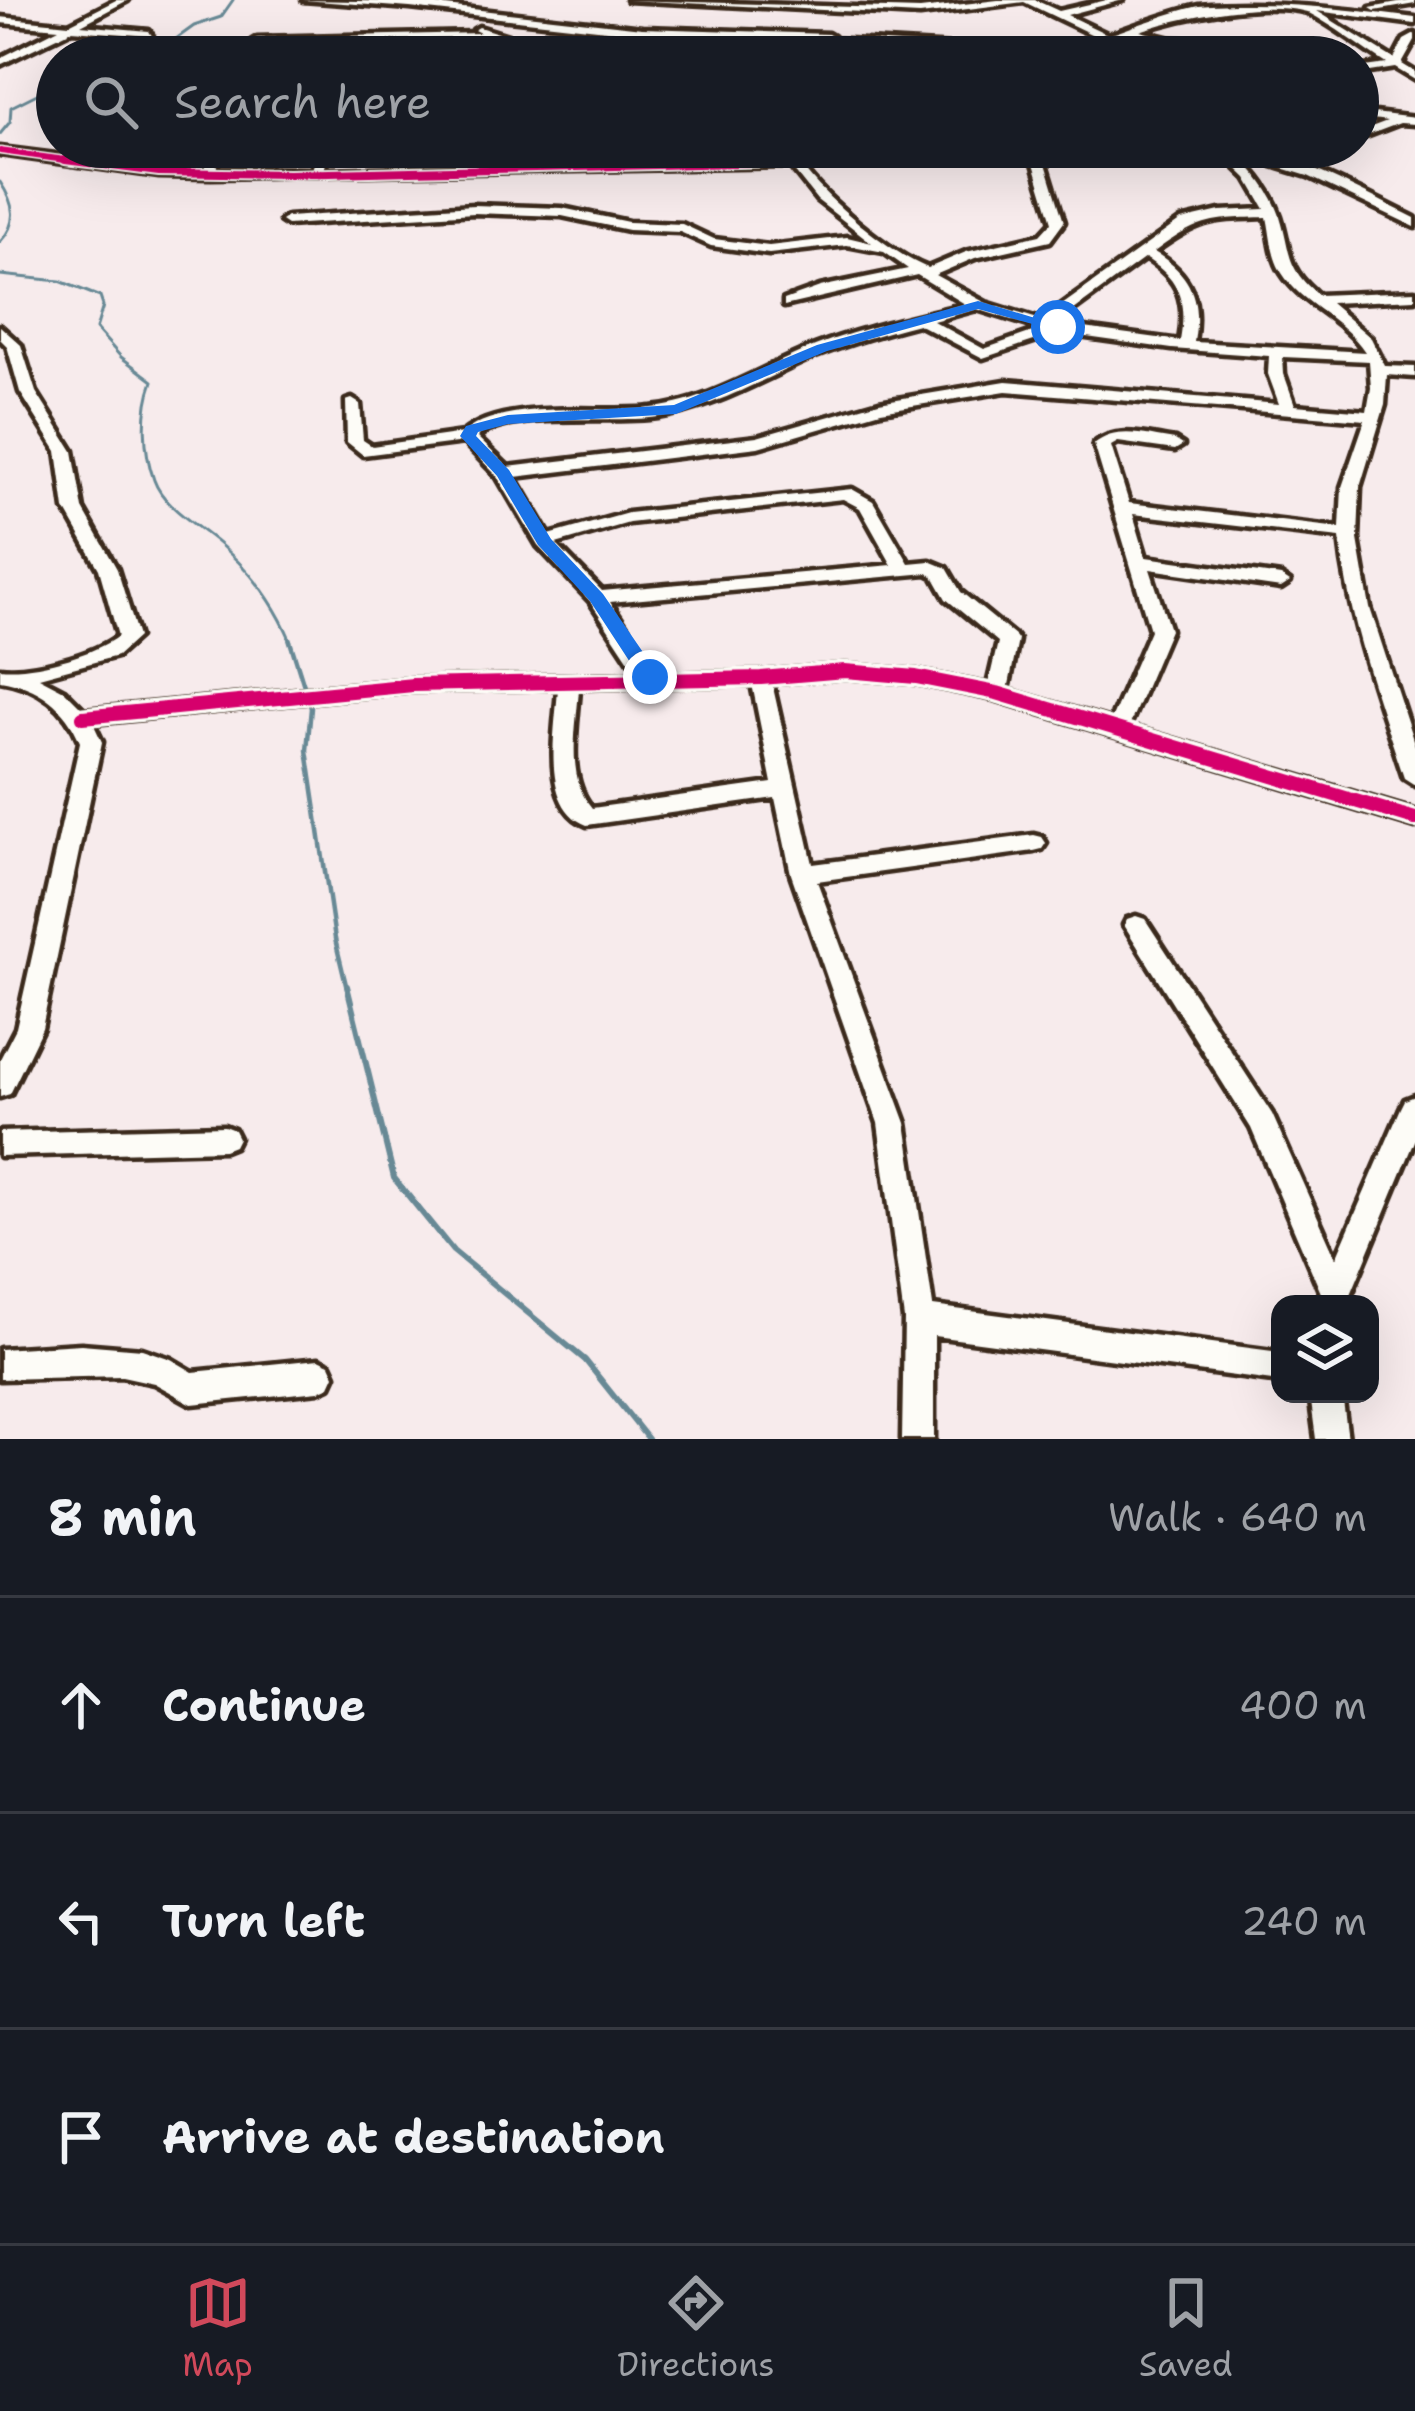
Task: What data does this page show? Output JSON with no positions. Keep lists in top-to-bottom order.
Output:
{
  "page": {
    "search": "Search here",
    "heading": ["8 min", "Walk · 640 m"],
    "list": [
      ["Continue", "400 m"],
      ["Turn left", "240 m"],
      "Arrive at destination"
    ],
    "nav": ["Map", "Directions", "Saved"]
  }
}
